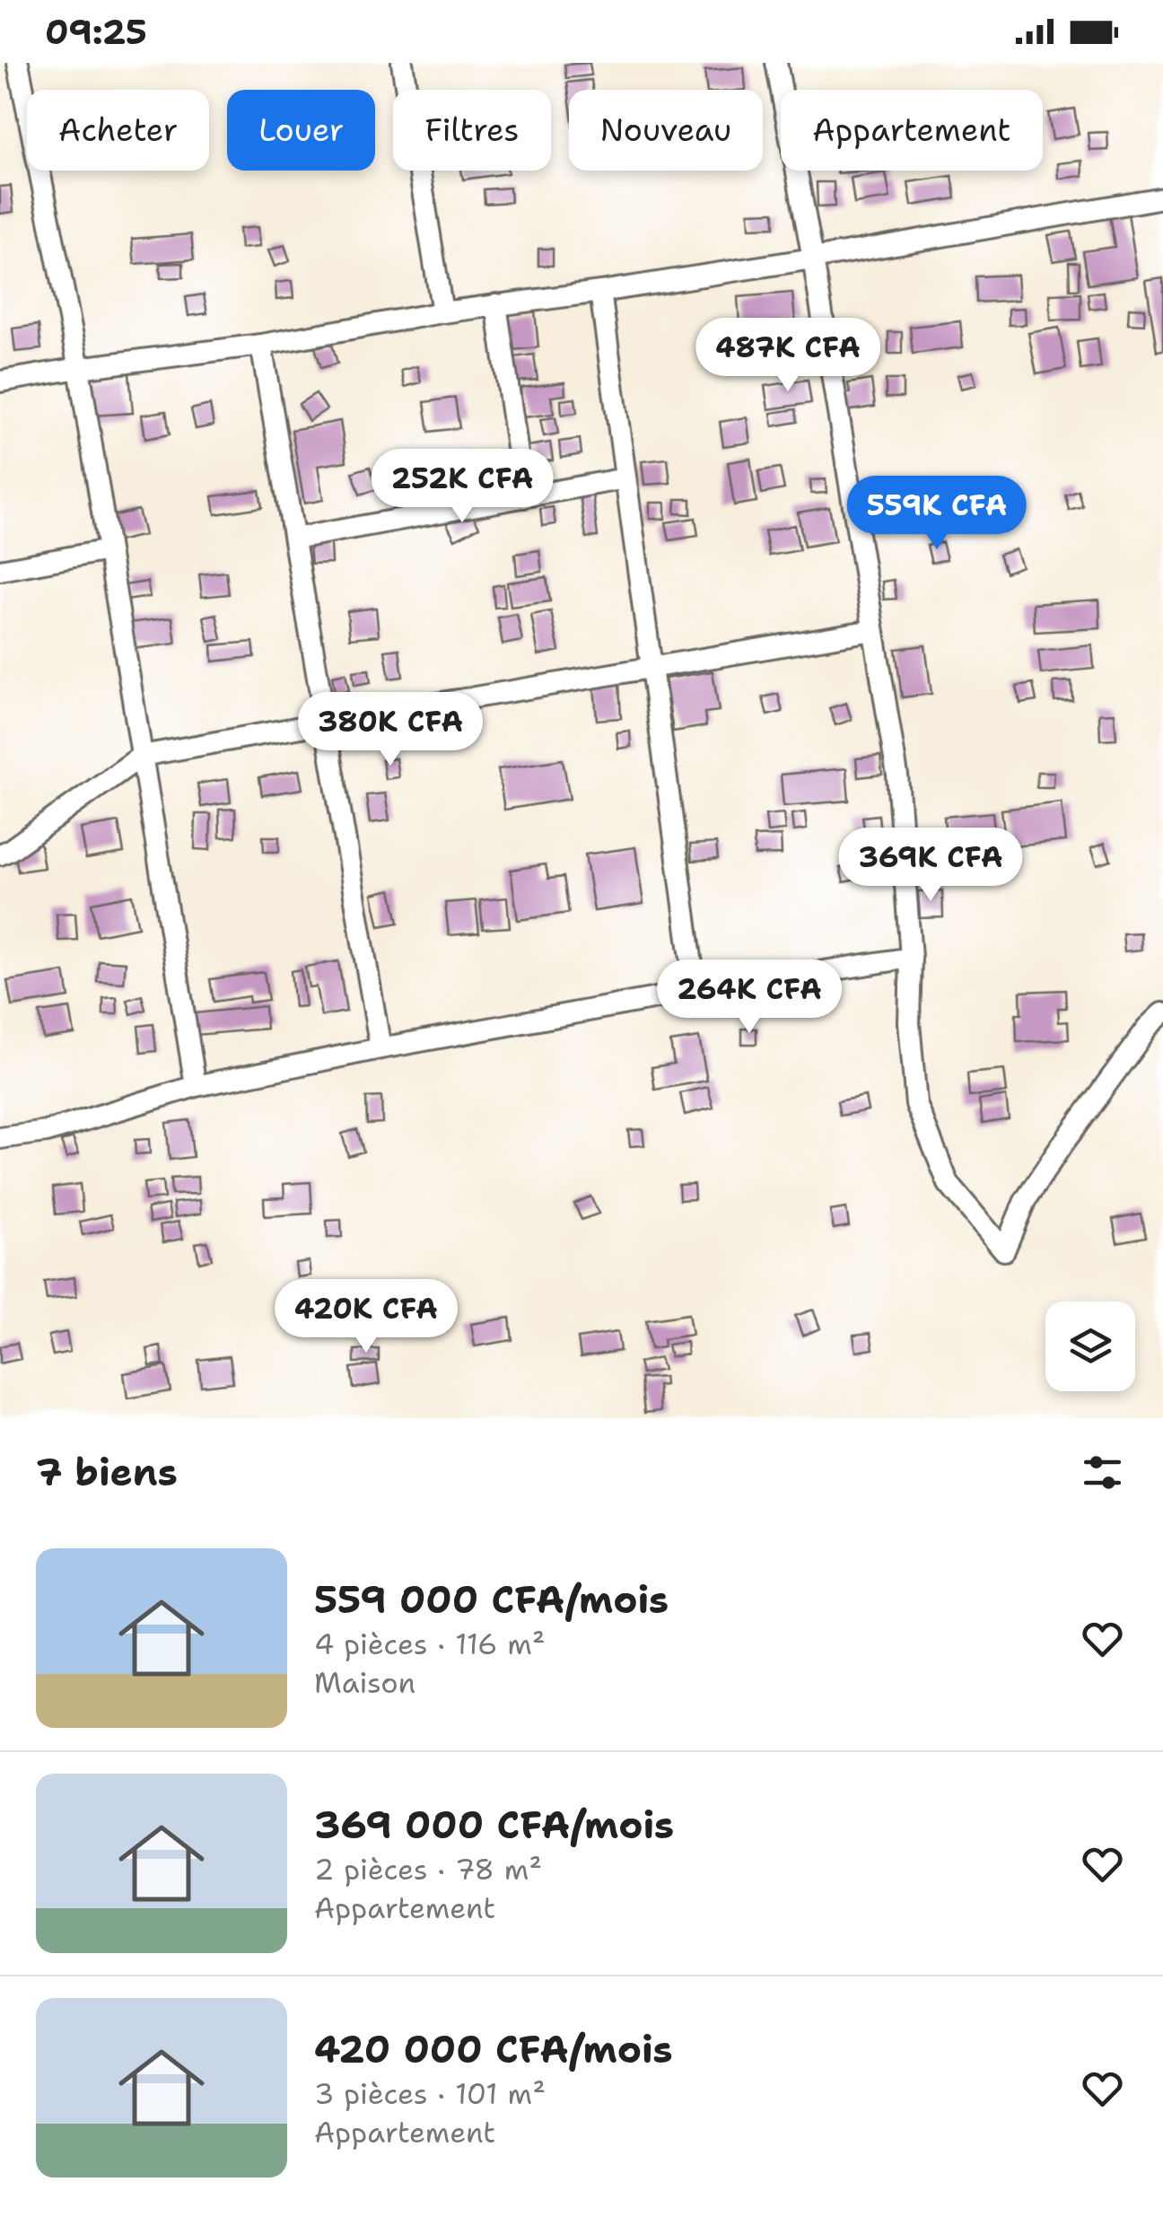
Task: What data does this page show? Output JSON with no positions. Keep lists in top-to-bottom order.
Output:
{
  "page": {
    "status": "09:25",
    "chip": [
      "Acheter",
      "Louer",
      "Filtres",
      "Nouveau",
      "Appartement"
    ],
    "price": [
      "487K CFA",
      "252K CFA",
      "559K CFA",
      "380K CFA",
      "369K CFA",
      "264K CFA",
      "420K CFA"
    ],
    "heading": "7 biens",
    "list": [
      {
        "name": "559 000 CFA/mois",
        "note": "4 pièces · 116 m² · Maison"
      },
      {
        "name": "369 000 CFA/mois",
        "note": "2 pièces · 78 m² · Appartement"
      },
      {
        "name": "420 000 CFA/mois",
        "note": "3 pièces · 101 m² · Appartement"
      }
    ]
  }
}
